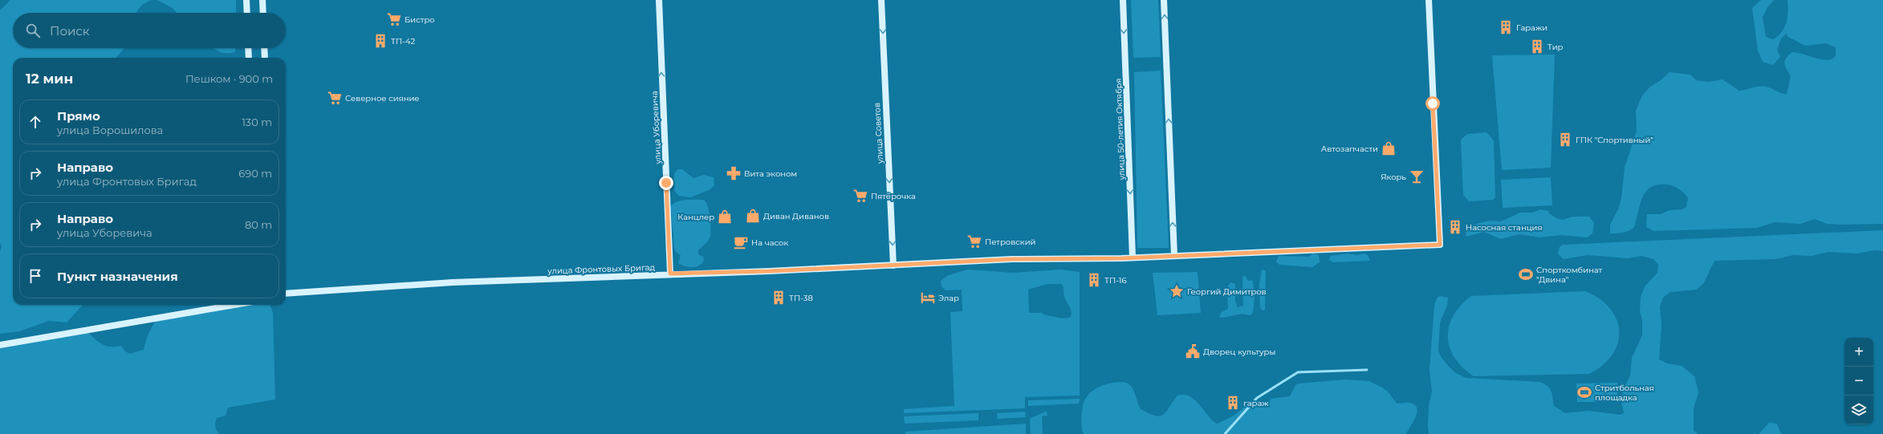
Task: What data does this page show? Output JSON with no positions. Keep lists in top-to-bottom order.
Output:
{
  "streets": {
    "main road": [
      "улица Уборевича",
      "улица 50-летия Октября",
      "улица Советов",
      "улица Фронтовых Бригад"
    ]
  },
  "crossings": [
    ["улица Уборевича", "улица Фронтовых Бригад"],
    ["улица 50-летия Октября", "улица Фронтовых Бригад"],
    ["улица Советов", "улица Фронтовых Бригад"]
  ],
  "one_way": ["улица Уборевича", "улица Советов"],
  "places": {
    "supermarket": [
      "Бистро",
      "Северное сияние",
      "Пятёрочка",
      "Петровский"
    ],
    "building": [
      "Гаражи",
      "ТП-42",
      "Тир",
      "ГПК \"Спортивный\"",
      "Насосная станция",
      "ТП-16",
      "ТП-38",
      "гараж"
    ],
    "shop": ["Автозапчасти", "Диван Диванов", "Канцлер"],
    "pharmacy": ["Вита эконом"],
    "bar": ["Якорь"],
    "cafe": ["На часок"],
    "sports": ["Спорткомбинат \"Двина\"", "Стритбольная площадка"],
    "place": ["Георгий Димитров"],
    "hotel": ["Элар"],
    "public building": ["Дворец культуры"]
  },
  "page": {
    "search": "Поиск",
    "heading": ["12 мин", "Пешком · 900 m"],
    "list": [
      ["Прямо", "улица Ворошилова", "130 m"],
      ["Направо", "улица Фронтовых Бригад", "690 m"],
      ["Направо", "улица Уборевича", "80 m"],
      "Пункт назначения"
    ],
    "map_buttons": ["+", "−"]
  }
}
